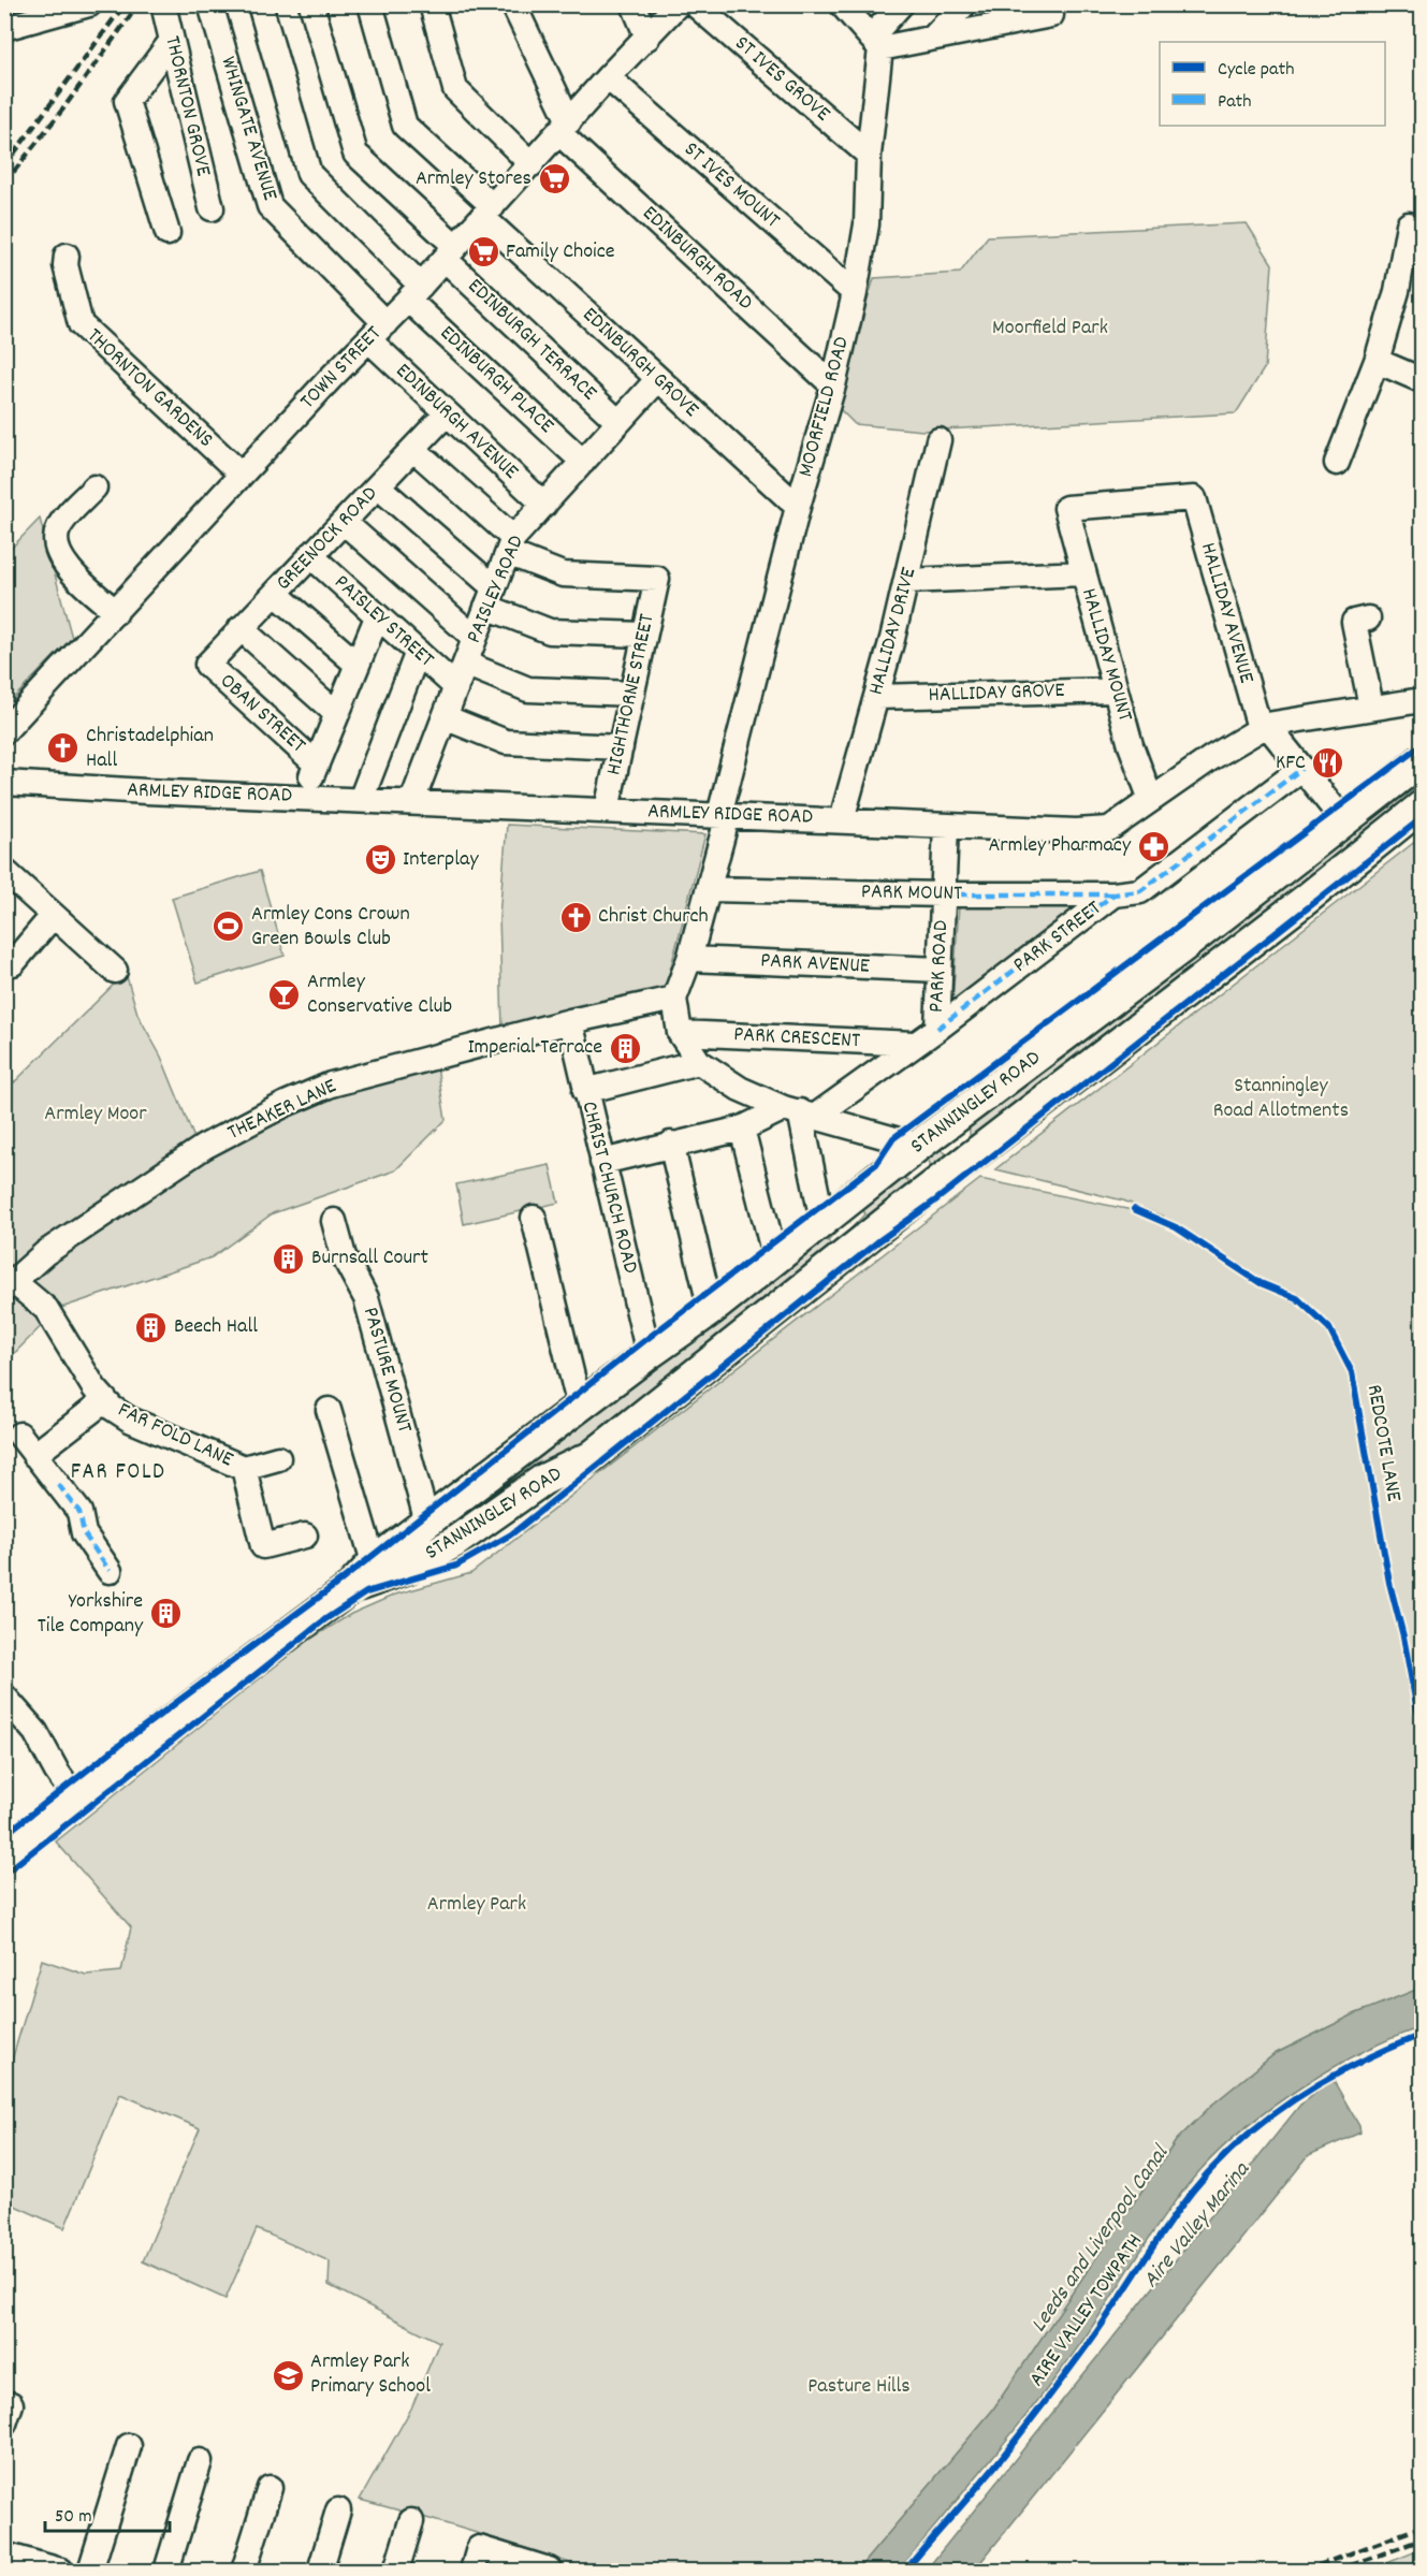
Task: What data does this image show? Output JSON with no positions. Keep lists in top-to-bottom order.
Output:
{
  "streets": {
    "main road": ["STANNINGLEY ROAD"],
    "street": [
      "ST IVES GROVE",
      "THORNTON GROVE",
      "WHINGATE AVENUE",
      "ST IVES MOUNT",
      "EDINBURGH ROAD",
      "EDINBURGH TERRACE",
      "EDINBURGH GROVE",
      "TOWN STREET",
      "EDINBURGH PLACE",
      "THORNTON GARDENS",
      "MOORFIELD ROAD",
      "EDINBURGH AVENUE",
      "GREENOCK ROAD",
      "PAISLEY ROAD",
      "HALLIDAY AVENUE",
      "PAISLEY STREET",
      "HALLIDAY DRIVE",
      "HALLIDAY MOUNT",
      "HALLIDAY GROVE",
      "HIGHTHORNE STREET",
      "OBAN STREET",
      "ARMLEY RIDGE ROAD",
      "PARK MOUNT",
      "PARK STREET",
      "PARK AVENUE",
      "PARK ROAD",
      "PARK CRESCENT",
      "THEAKER LANE",
      "CHRIST CHURCH ROAD",
      "PASTURE MOUNT",
      "FAR FOLD LANE"
    ],
    "cycle path": ["REDCOTE LANE", "AIRE VALLEY TOWPATH"]
  },
  "crossings": [
    ["ST IVES GROVE", "MOORFIELD ROAD"],
    ["WHINGATE AVENUE", "TOWN STREET"],
    ["WHINGATE AVENUE", "EDINBURGH AVENUE"],
    ["ST IVES MOUNT", "TOWN STREET"],
    ["ST IVES MOUNT", "MOORFIELD ROAD"],
    ["EDINBURGH ROAD", "TOWN STREET"],
    ["EDINBURGH ROAD", "MOORFIELD ROAD"],
    ["EDINBURGH TERRACE", "TOWN STREET"],
    ["EDINBURGH TERRACE", "PAISLEY ROAD"],
    ["EDINBURGH GROVE", "TOWN STREET"],
    ["EDINBURGH GROVE", "MOORFIELD ROAD"],
    ["EDINBURGH GROVE", "PAISLEY ROAD"],
    ["TOWN STREET", "EDINBURGH PLACE"],
    ["TOWN STREET", "THORNTON GARDENS"],
    ["TOWN STREET", "EDINBURGH AVENUE"],
    ["EDINBURGH PLACE", "PAISLEY ROAD"],
    ["MOORFIELD ROAD", "ARMLEY RIDGE ROAD"],
    ["MOORFIELD ROAD", "PARK MOUNT"],
    ["MOORFIELD ROAD", "PARK STREET"],
    ["MOORFIELD ROAD", "PARK AVENUE"],
    ["MOORFIELD ROAD", "PARK CRESCENT"],
    ["MOORFIELD ROAD", "STANNINGLEY ROAD"],
    ["MOORFIELD ROAD", "THEAKER LANE"],
    ["EDINBURGH AVENUE", "GREENOCK ROAD"],
    ["EDINBURGH AVENUE", "PAISLEY ROAD"],
    ["GREENOCK ROAD", "PAISLEY STREET"],
    ["GREENOCK ROAD", "OBAN STREET"],
    ["PAISLEY ROAD", "PAISLEY STREET"],
    ["PAISLEY ROAD", "HIGHTHORNE STREET"],
    ["PAISLEY ROAD", "ARMLEY RIDGE ROAD"],
    ["HALLIDAY AVENUE", "HALLIDAY MOUNT"],
    ["HALLIDAY AVENUE", "ARMLEY RIDGE ROAD"],
    ["HALLIDAY DRIVE", "HALLIDAY GROVE"],
    ["HALLIDAY DRIVE", "ARMLEY RIDGE ROAD"],
    ["HALLIDAY MOUNT", "HALLIDAY GROVE"],
    ["HALLIDAY MOUNT", "ARMLEY RIDGE ROAD"],
    ["HIGHTHORNE STREET", "ARMLEY RIDGE ROAD"],
    ["ARMLEY RIDGE ROAD", "PARK ROAD"],
    ["PARK MOUNT", "PARK STREET"],
    ["PARK MOUNT", "PARK ROAD"],
    ["PARK STREET", "PARK ROAD"],
    ["PARK STREET", "PARK CRESCENT"],
    ["PARK STREET", "CHRIST CHURCH ROAD"],
    ["PARK AVENUE", "PARK ROAD"],
    ["STANNINGLEY ROAD", "CHRIST CHURCH ROAD"],
    ["STANNINGLEY ROAD", "PASTURE MOUNT"],
    ["THEAKER LANE", "CHRIST CHURCH ROAD"],
    ["THEAKER LANE", "FAR FOLD LANE"]
  ],
  "districts": ["FAR FOLD"],
  "water": ["Aire Valley Marina", "Leeds and Liverpool Canal"],
  "parks": [
    "Moorfield Park",
    "Stanningley Road Allotments",
    "Armley Moor",
    "Armley Park",
    "Pasture Hills"
  ],
  "places": {
    "supermarket": ["Armley Stores", "Family Choice"],
    "church": ["Christadelphian Hall", "Christ Church"],
    "restaurant": ["KFC"],
    "pharmacy": ["Armley Pharmacy"],
    "theatre": ["Interplay"],
    "sports": ["Armley Cons Crown Green Bowls Club"],
    "bar": ["Armley Conservative Club"],
    "building": [
      "Imperial Terrace",
      "Burnsall Court",
      "Beech Hall",
      "Yorkshire Tile Company"
    ],
    "school or university": ["Armley Park Primary School"]
  },
  "legend": ["Cycle path", "Path"],
  "scale_bar": "50 m"
}
